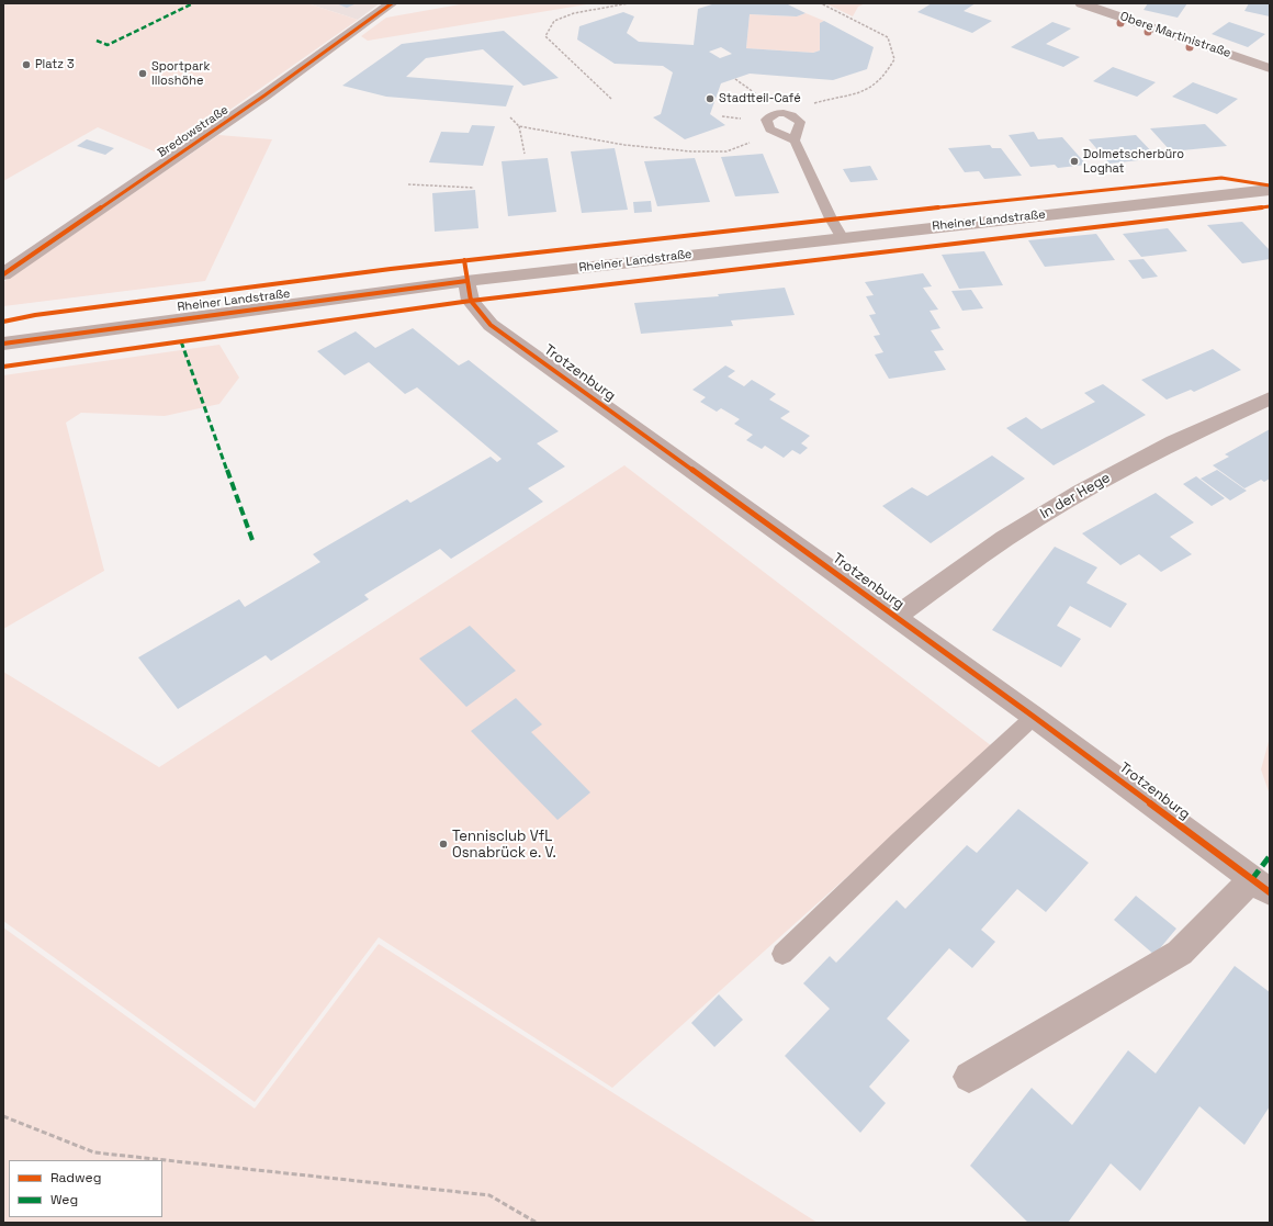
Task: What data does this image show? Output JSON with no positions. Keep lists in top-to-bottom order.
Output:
{
  "streets": {
    "street": [
      "Obere Martinistraße",
      "Bredowstraße",
      "Rheiner Landstraße",
      "Trotzenburg",
      "In der Hege"
    ]
  },
  "crossings": [
    ["Rheiner Landstraße", "Trotzenburg"],
    ["Trotzenburg", "In der Hege"]
  ],
  "places": [
    "Platz 3",
    "Sportpark Illoshöhe",
    "Stadtteil-Café",
    "Dolmetscherbüro Loghat",
    "Tennisclub VfL Osnabrück e. V."
  ],
  "legend": ["Radweg", "Weg"]
}
